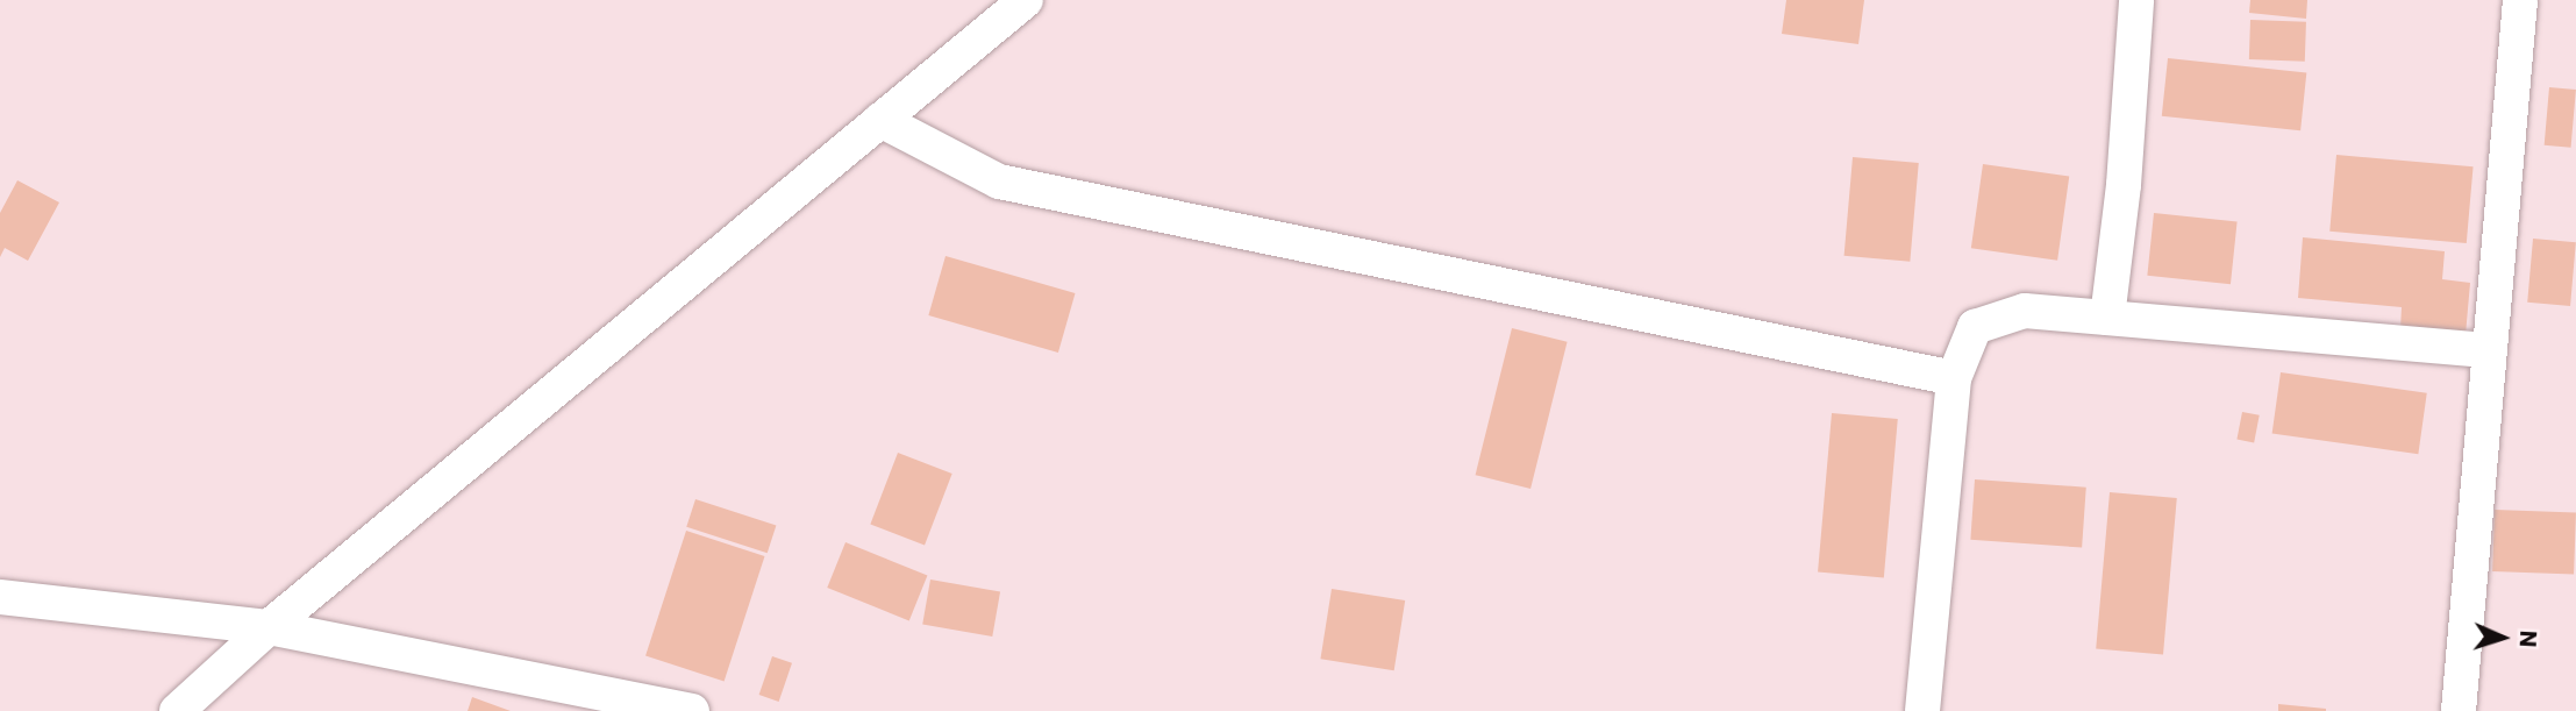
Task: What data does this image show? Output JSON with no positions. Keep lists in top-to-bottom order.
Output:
{
  "north": "right"
}
